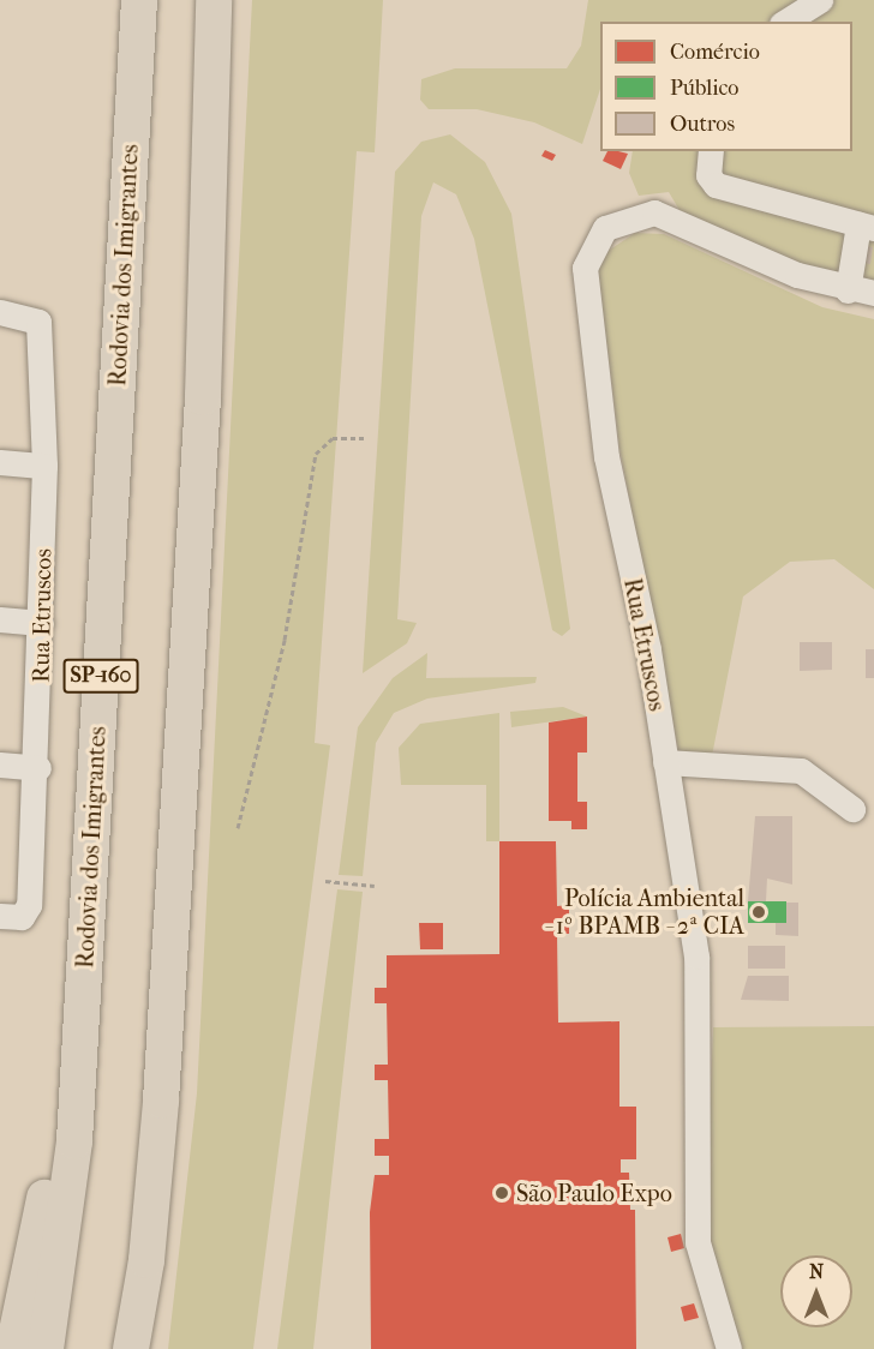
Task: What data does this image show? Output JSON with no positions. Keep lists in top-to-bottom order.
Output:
{
  "streets": {
    "highway": ["Rodovia dos Imigrantes", "SP-160"],
    "street": ["Rua Etruscos"]
  },
  "places": ["Polícia Ambiental - 1º BPAMB - 2ª CIA", "São Paulo Expo"],
  "legend": ["Comércio", "Público", "Outros"],
  "north": "top"
}
